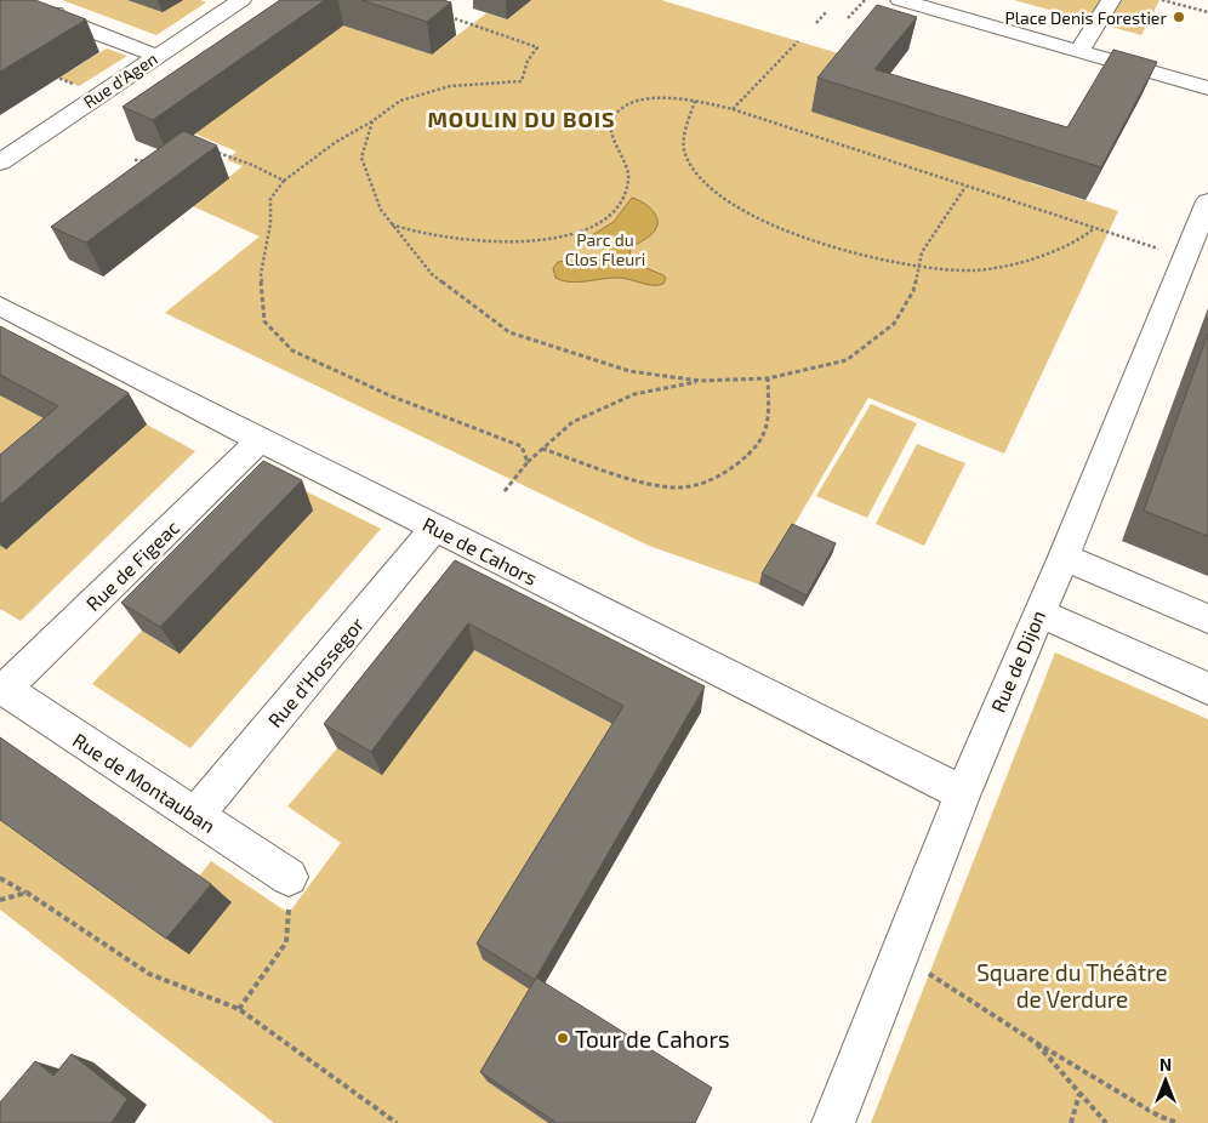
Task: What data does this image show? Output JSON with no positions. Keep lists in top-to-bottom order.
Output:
{
  "streets": {
    "street": [
      "Rue d'Agen",
      "Rue de Cahors",
      "Rue de Figeac",
      "Rue de Dijon",
      "Rue d'Hossegor",
      "Rue de Montauban"
    ]
  },
  "crossings": [
    ["Rue de Cahors", "Rue de Figeac"],
    ["Rue de Cahors", "Rue de Dijon"],
    ["Rue de Cahors", "Rue d'Hossegor"],
    ["Rue de Figeac", "Rue de Montauban"],
    ["Rue d'Hossegor", "Rue de Montauban"]
  ],
  "districts": ["MOULIN DU BOIS"],
  "parks": ["Parc du Clos Fleuri", "Square du Théâtre de Verdure"],
  "places": ["Place Denis Forestier", "Tour de Cahors"],
  "north": "top"
}
